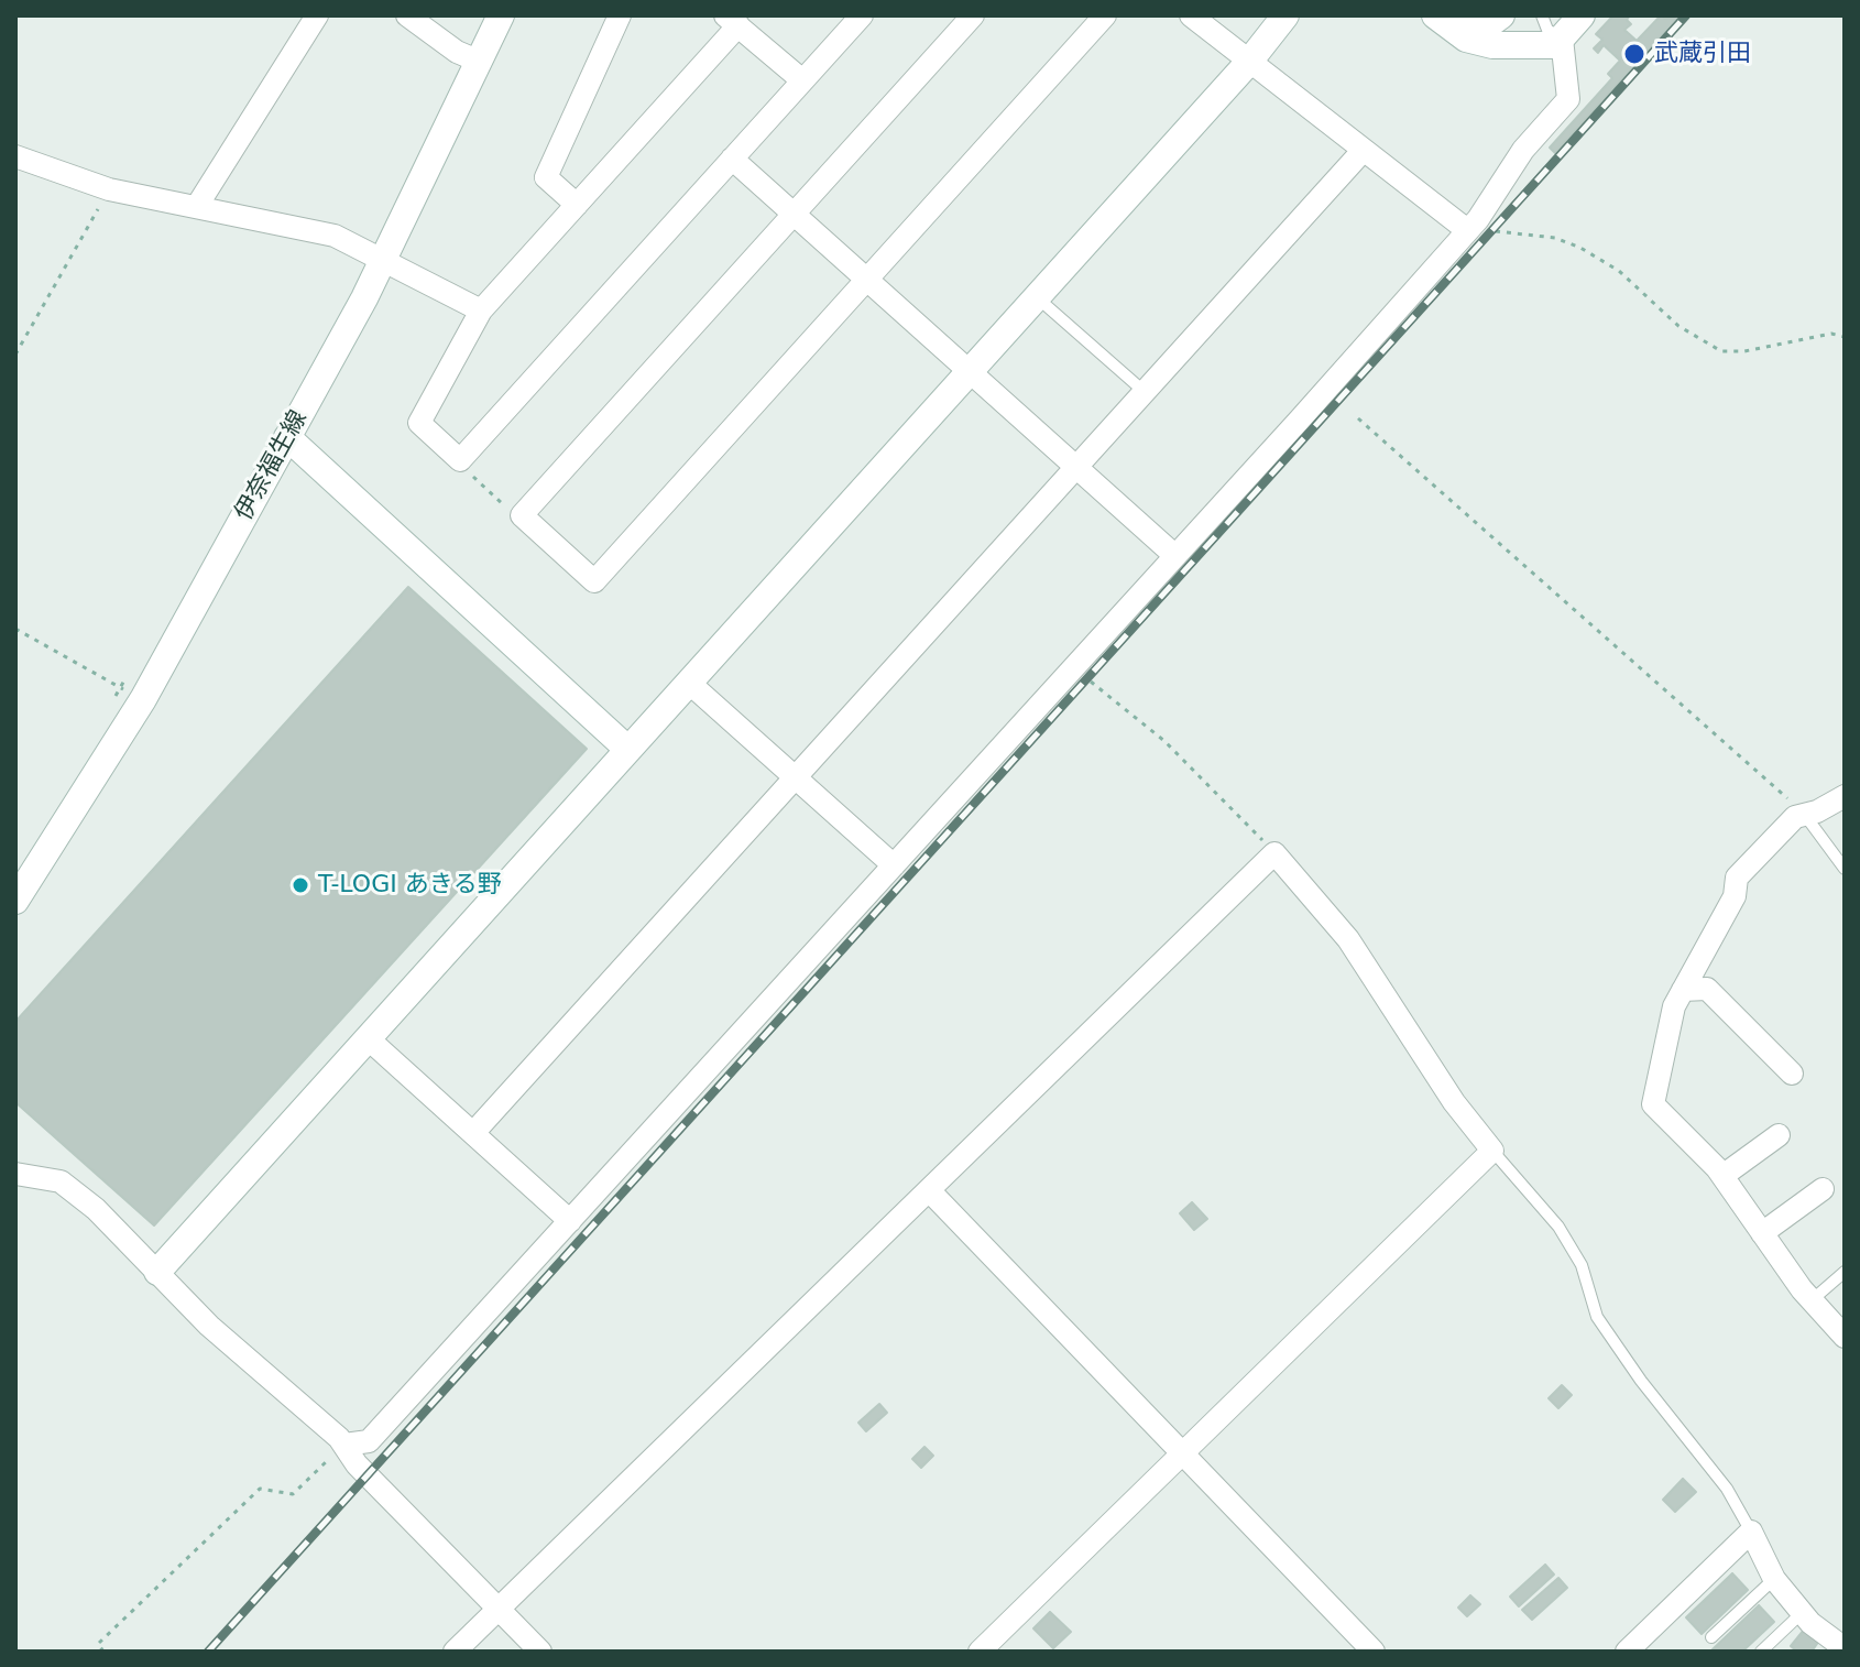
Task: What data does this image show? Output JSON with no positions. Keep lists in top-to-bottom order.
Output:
{
  "streets": {
    "street": ["伊奈福生線"]
  },
  "places": ["武蔵引田", "T-LOGI あきる野"]
}
